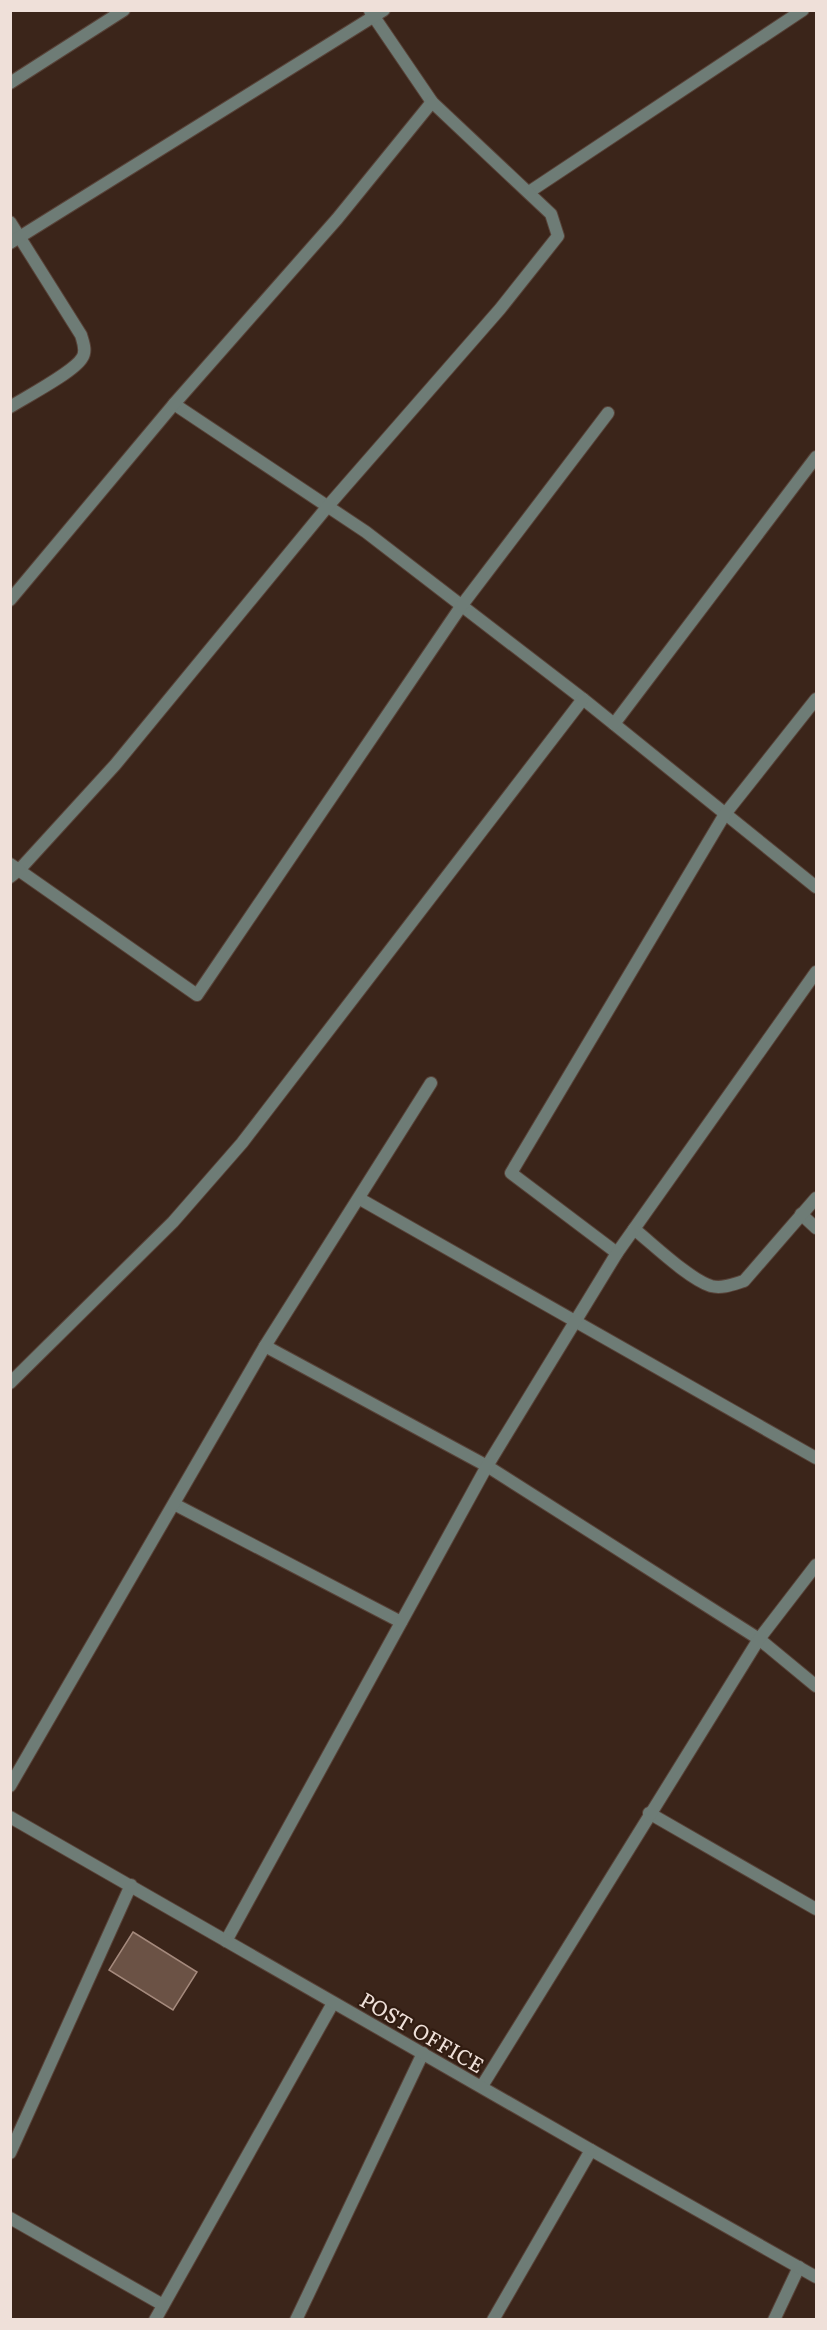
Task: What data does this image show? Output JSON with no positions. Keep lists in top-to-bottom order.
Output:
{
  "streets": {
    "street": ["POST OFFICE"]
  }
}
